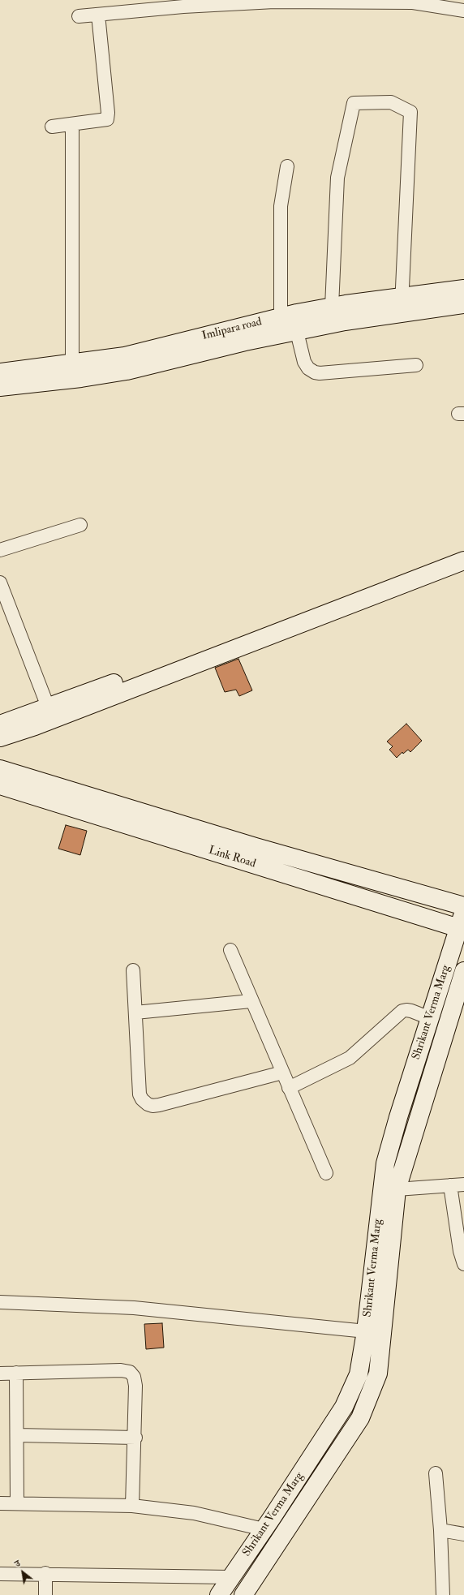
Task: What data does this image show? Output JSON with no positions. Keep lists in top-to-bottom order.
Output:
{
  "streets": {
    "street": ["Imlipara road", "Link Road", "Shrikant Verma Marg"]
  },
  "crossings": [
    ["Link Road", "Shrikant Verma Marg"]
  ],
  "north": "top left"
}
